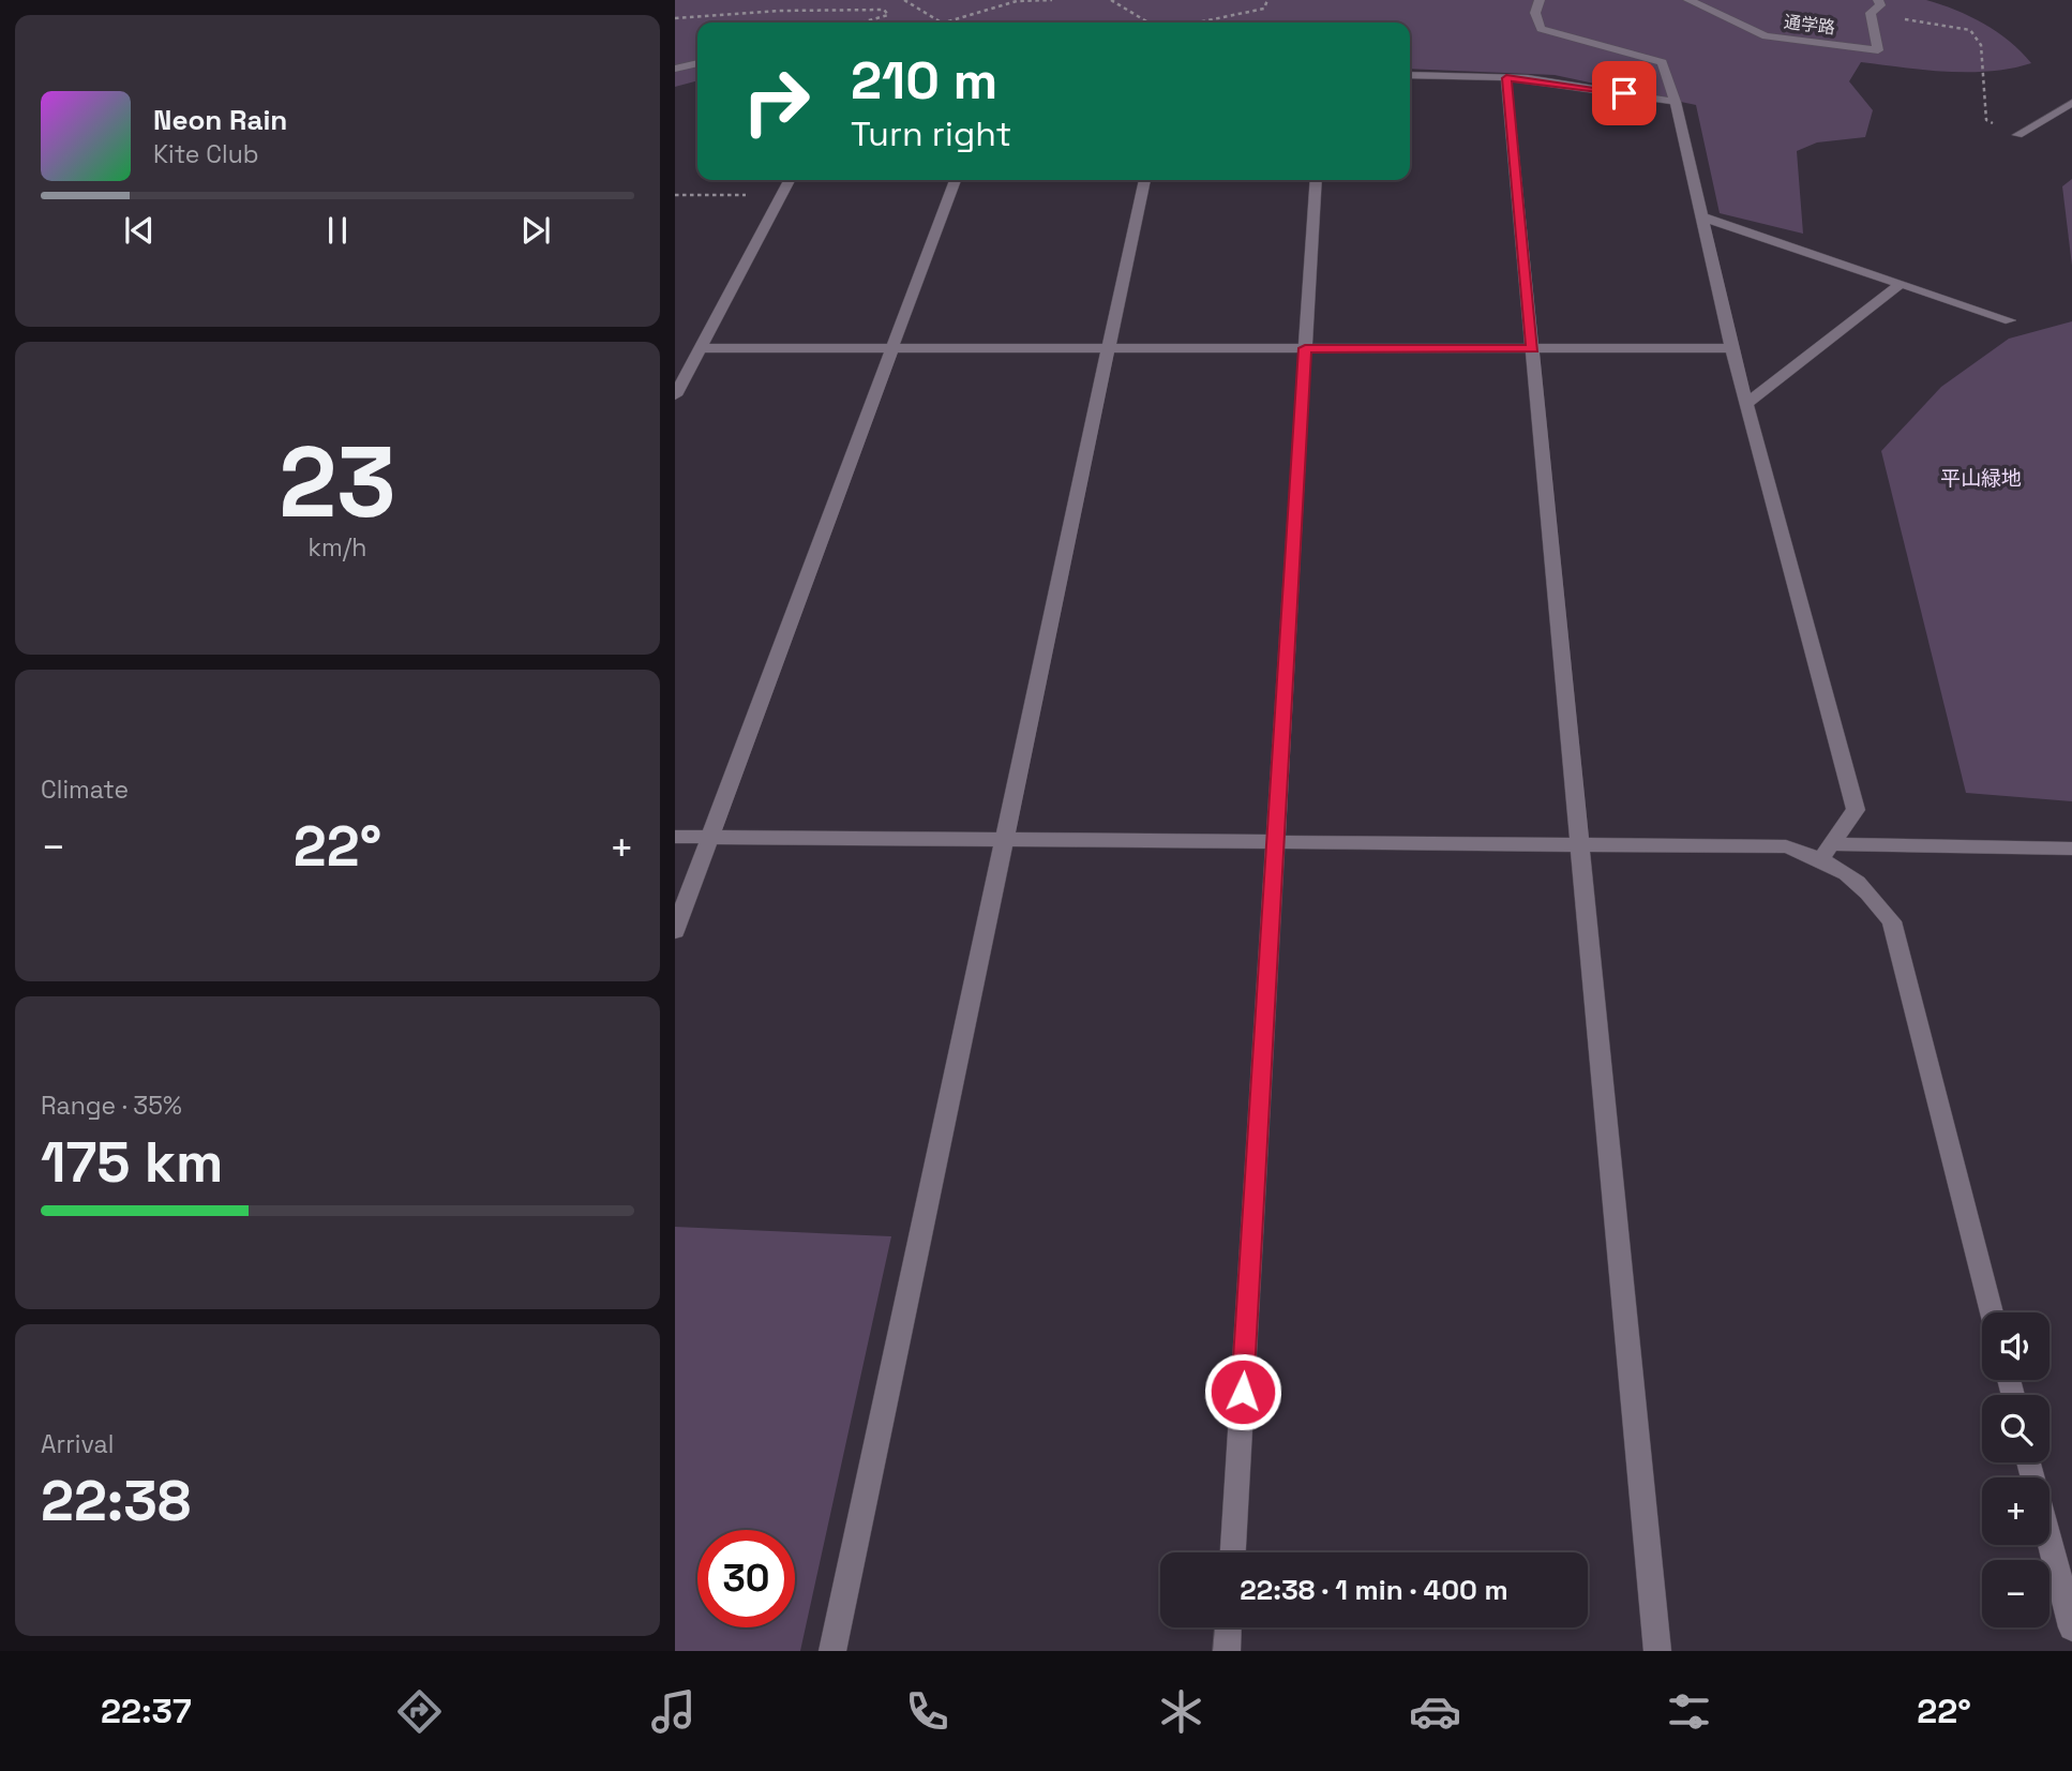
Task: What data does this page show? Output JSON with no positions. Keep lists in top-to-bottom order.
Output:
{
  "streets": {
    "street": ["通学路"]
  },
  "parks": ["平山緑地"],
  "page": {
    "turn": ["210 m", "Turn right"],
    "song": ["Neon Rain", "Kite Club"],
    "tile": [
      ["23", "km/h"],
      "Climate",
      ["Range · 35%", "175 km"],
      ["Arrival", "22:38"]
    ],
    "heat": ["−", "22°", "+"],
    "map_buttons": ["+", "−"],
    "limit": "30",
    "trip": "22:38 · 1 min · 400 m",
    "tabs": ["22:37", "22°"]
  }
}
